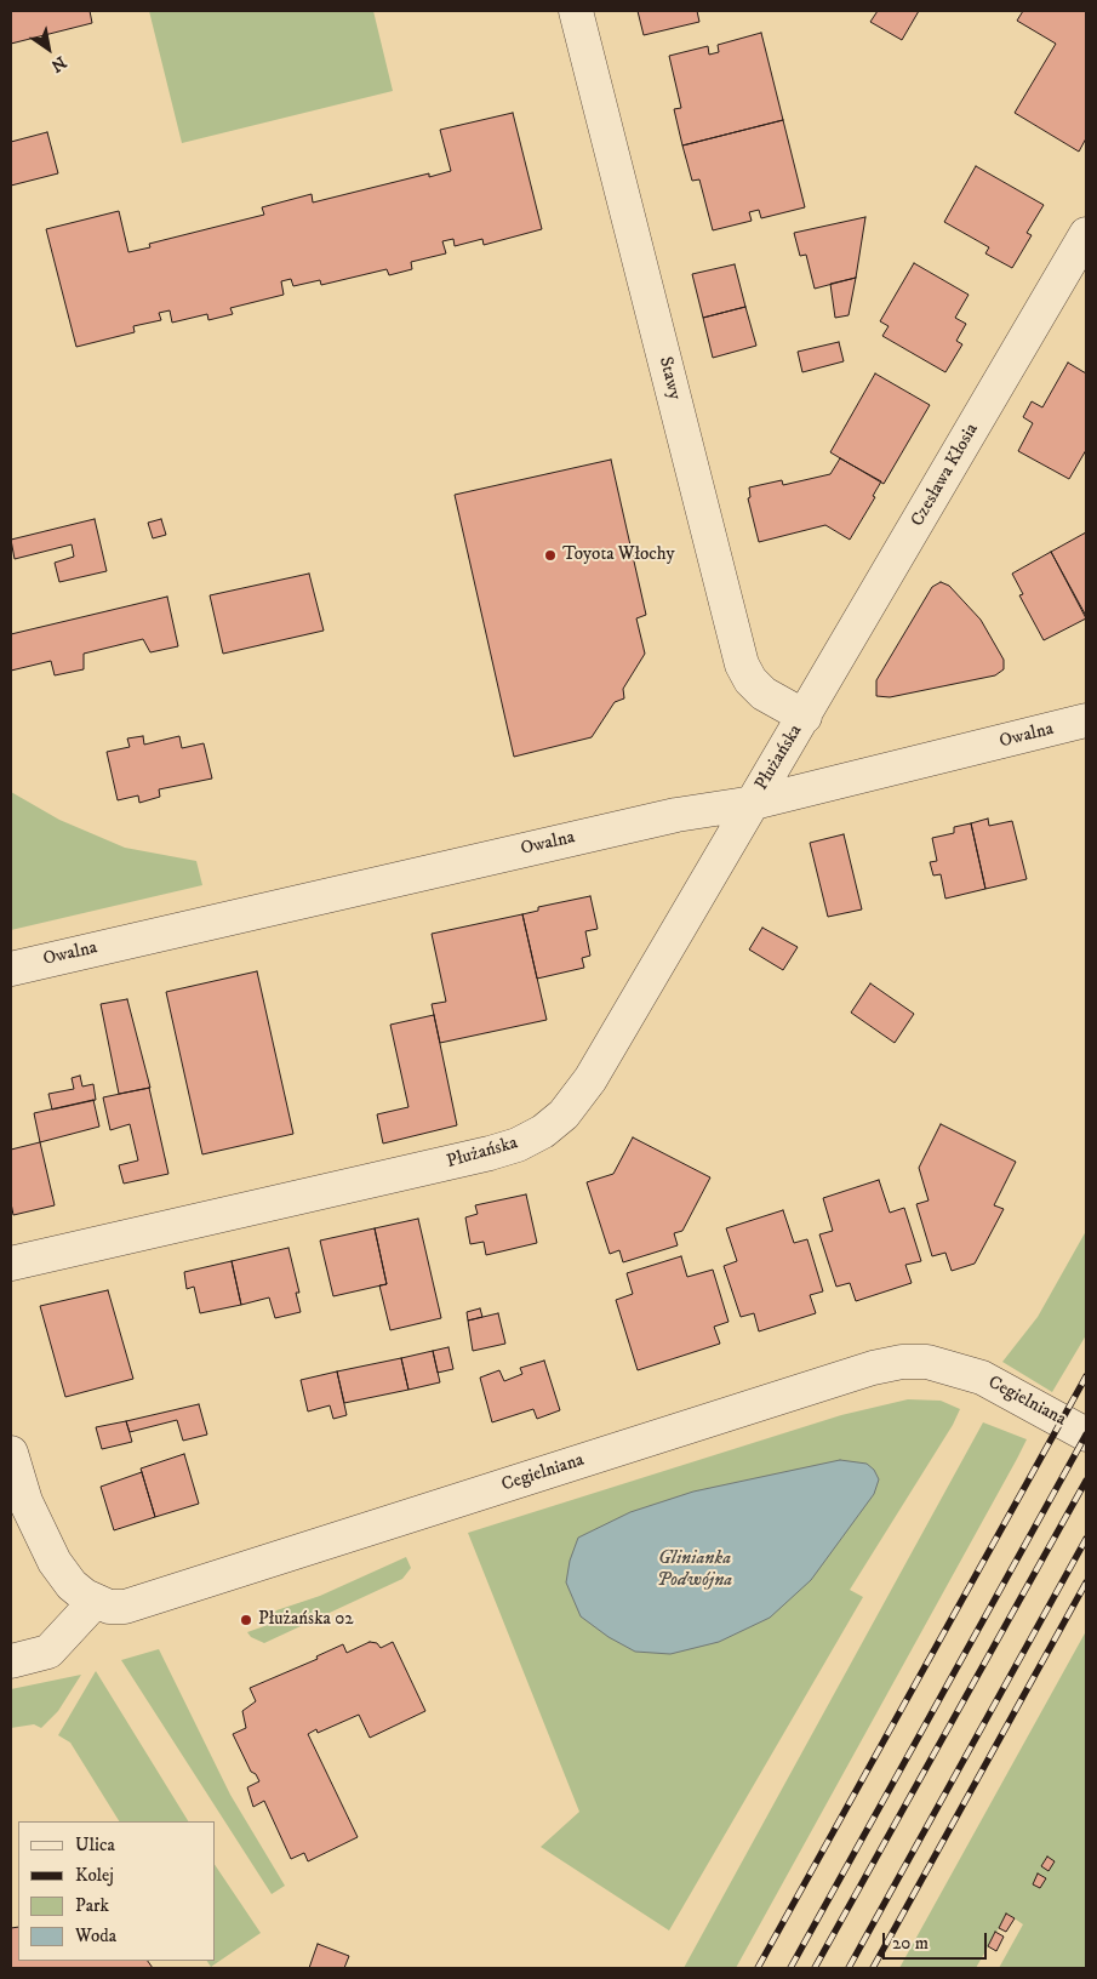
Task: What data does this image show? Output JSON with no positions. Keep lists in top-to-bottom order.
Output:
{
  "streets": {
    "street": [
      "Stawy",
      "Czesława Kłosia",
      "Owalna",
      "Płużańska",
      "Cegielniana"
    ]
  },
  "crossings": [
    ["Stawy", "Czesława Kłosia"],
    ["Stawy", "Płużańska"],
    ["Czesława Kłosia", "Płużańska"],
    ["Owalna", "Płużańska"]
  ],
  "water": ["Glinianka Podwójna"],
  "places": ["Toyota Włochy", "Płużańska 02"],
  "legend": [
    "Ulica",
    "Kolej",
    "Park",
    "Woda"
  ],
  "scale_bar": "20 m",
  "north": "bottom right"
}
